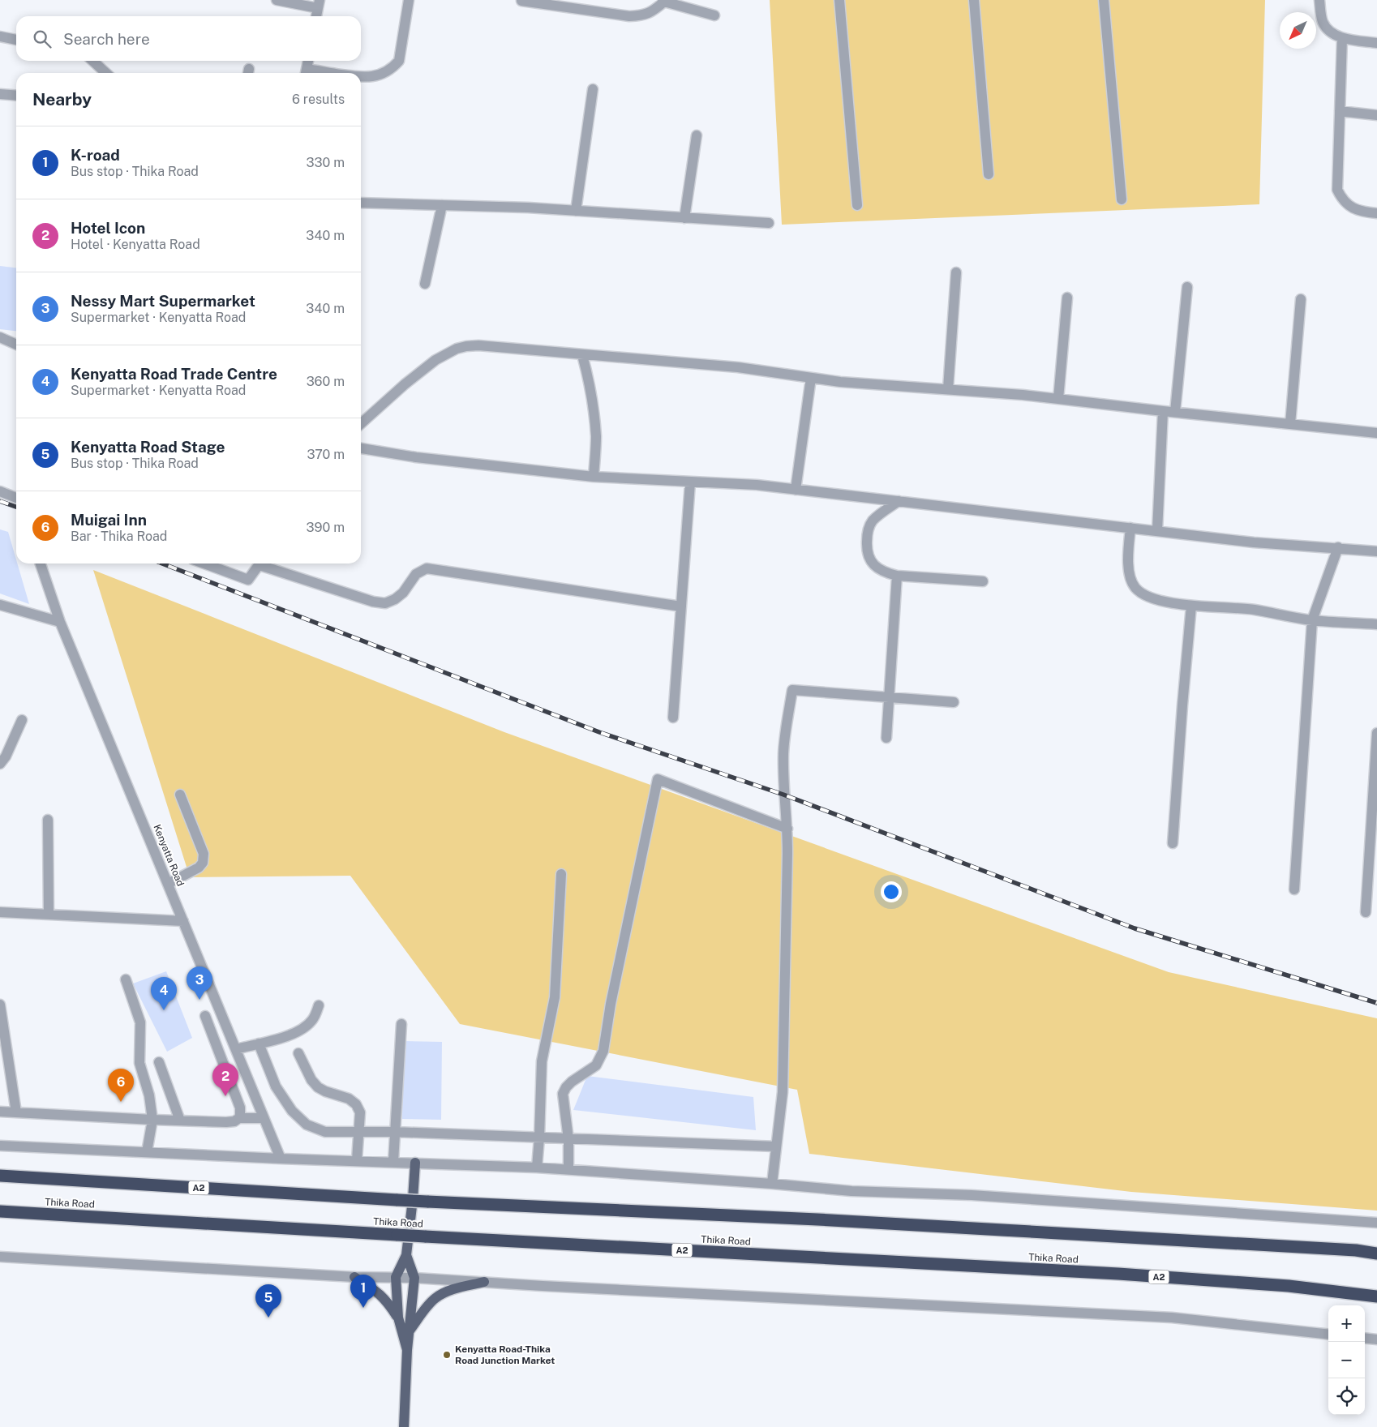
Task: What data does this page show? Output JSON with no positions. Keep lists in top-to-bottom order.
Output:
{
  "streets": {
    "highway": ["A2", "Thika Road"],
    "street": ["Kenyatta Road"]
  },
  "places": ["Kenyatta Road-Thika Road Junction Market"],
  "north": "bottom left",
  "page": {
    "search": "Search here",
    "heading": ["Nearby", "6 results"],
    "list": [
      {
        "mark": "1",
        "name": "K-road",
        "note": "Bus stop · Thika Road",
        "value": "330 m"
      },
      {
        "mark": "2",
        "name": "Hotel Icon",
        "note": "Hotel · Kenyatta Road",
        "value": "340 m"
      },
      {
        "mark": "3",
        "name": "Nessy Mart Supermarket",
        "note": "Supermarket · Kenyatta Road",
        "value": "340 m"
      },
      {
        "mark": "4",
        "name": "Kenyatta Road Trade Centre",
        "note": "Supermarket · Kenyatta Road",
        "value": "360 m"
      },
      {
        "mark": "5",
        "name": "Kenyatta Road Stage",
        "note": "Bus stop · Thika Road",
        "value": "370 m"
      },
      {
        "mark": "6",
        "name": "Muigai Inn",
        "note": "Bar · Thika Road",
        "value": "390 m"
      }
    ],
    "pins": [
      "3",
      "4",
      "2",
      "6",
      "1",
      "5"
    ],
    "map_buttons": ["+", "−"]
  }
}
